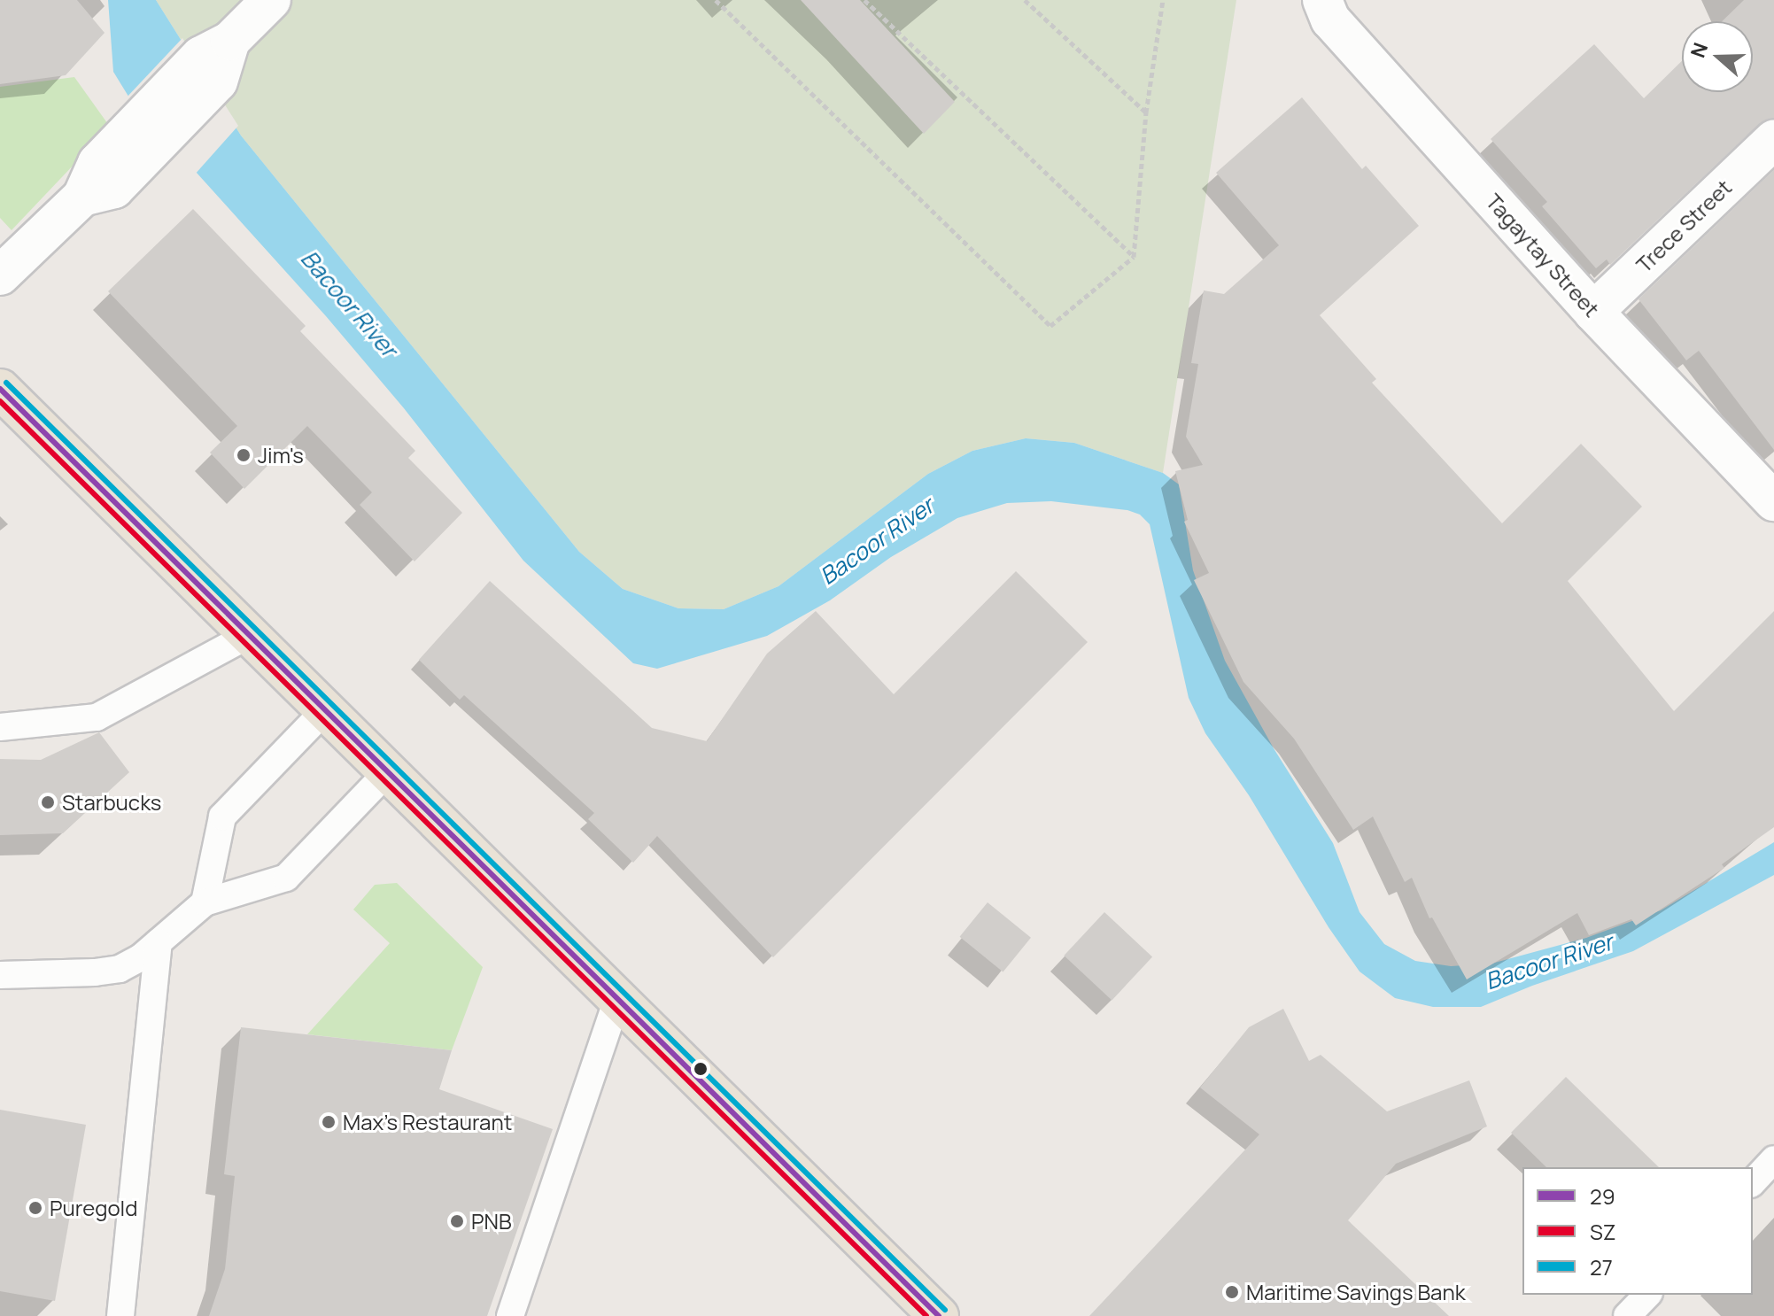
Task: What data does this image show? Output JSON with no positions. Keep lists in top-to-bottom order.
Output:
{
  "streets": {
    "street": ["Trece Street", "Tagaytay Street"]
  },
  "crossings": [
    ["Trece Street", "Tagaytay Street"]
  ],
  "water": ["Bacoor River"],
  "places": [
    "Jim's",
    "Starbucks",
    "Max's Restaurant",
    "Puregold",
    "PNB",
    "Maritime Savings Bank"
  ],
  "lines": ["transit line 27", "transit line 29", "transit line SZ"],
  "legend": ["29", "SZ", "27"],
  "north": "left"
}
